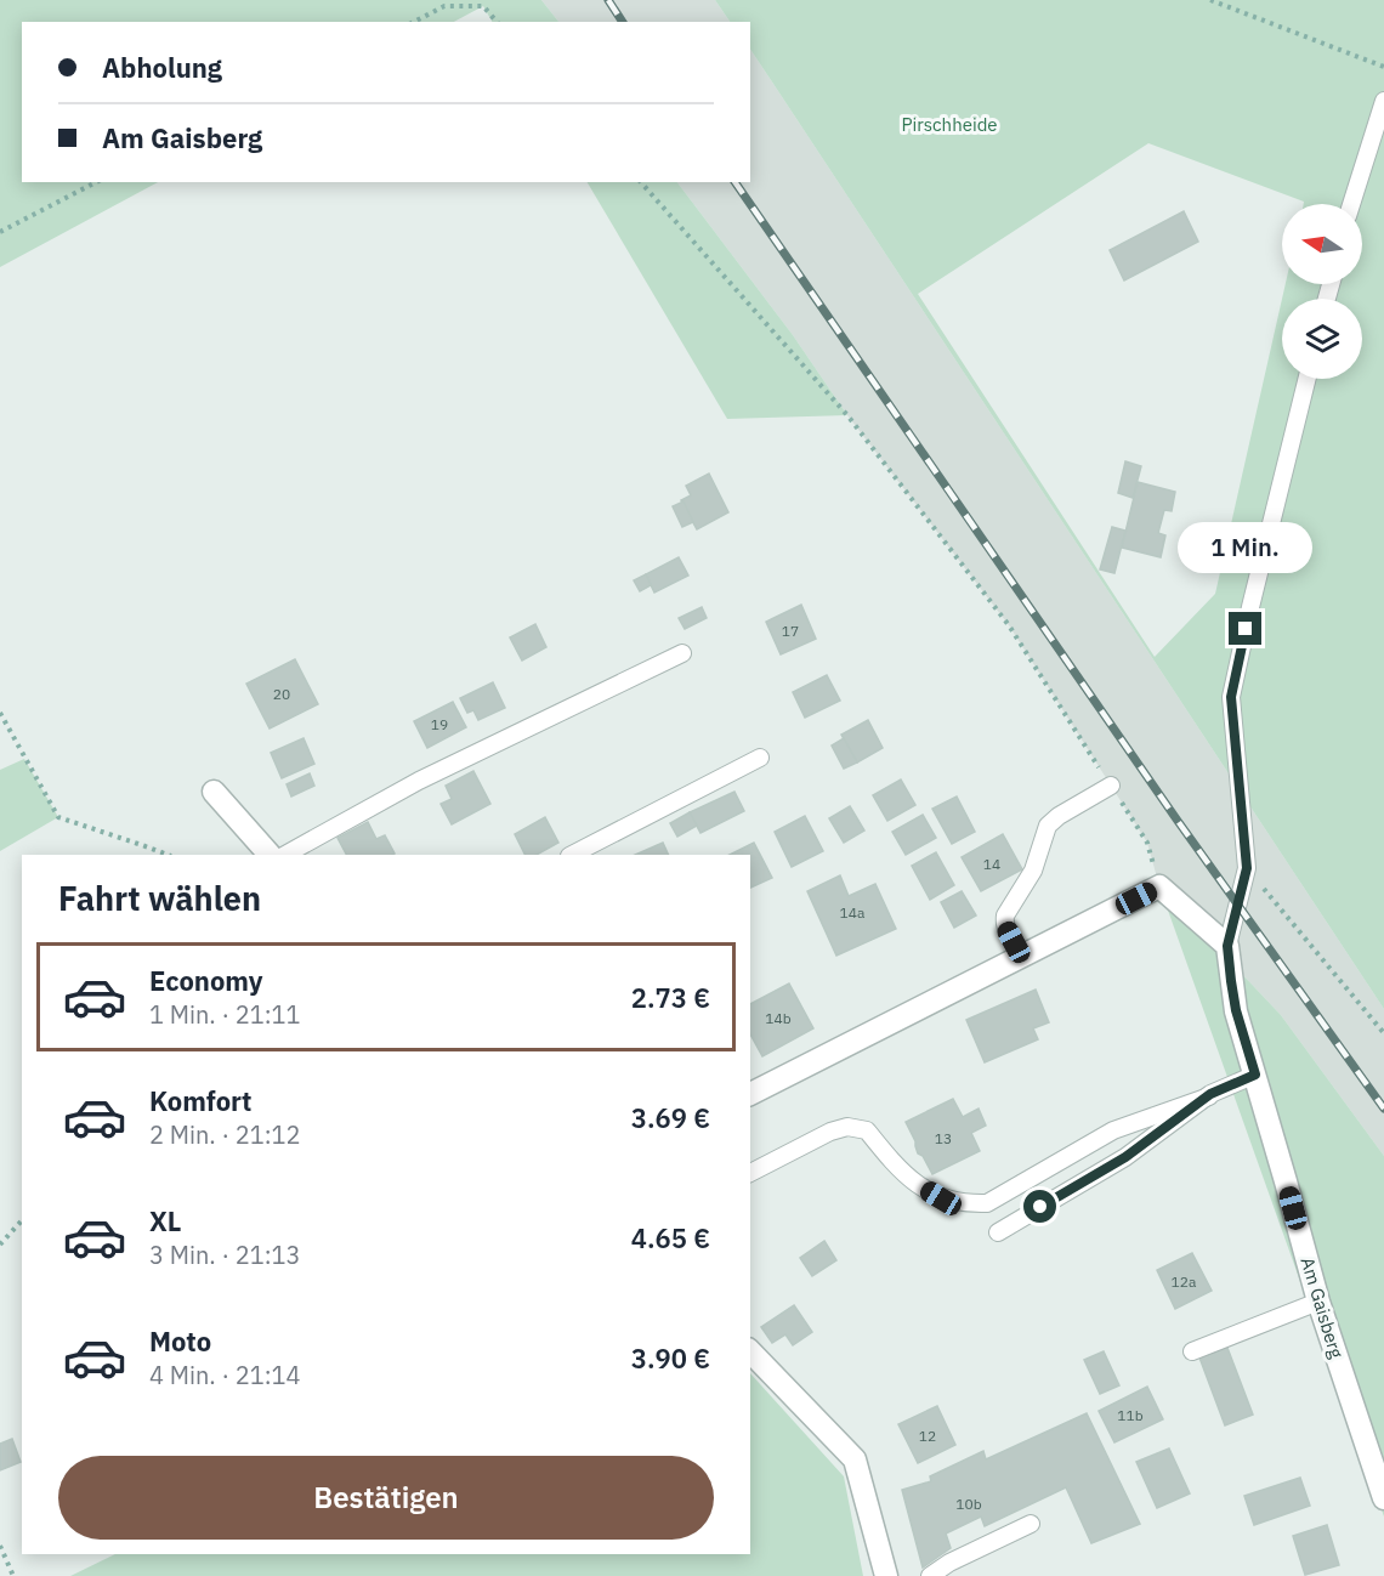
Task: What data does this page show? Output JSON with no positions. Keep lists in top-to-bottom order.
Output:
{
  "streets": {
    "street": ["Am Gaisberg"]
  },
  "parks": ["Pirschheide"],
  "house_numbers": [
    "17",
    "20",
    "19",
    "14",
    "14a",
    "14b",
    "13",
    "12a",
    "11b",
    "12",
    "10b"
  ],
  "north": "left",
  "page": {
    "banner": ["Abholung", "Am Gaisberg"],
    "bubble": "1 Min.",
    "heading": "Fahrt wählen",
    "list": [
      {
        "name": "Economy",
        "note": "1 Min. · 21:11",
        "value": "2.73 €"
      },
      {
        "name": "Komfort",
        "note": "2 Min. · 21:12",
        "value": "3.69 €"
      },
      {
        "name": "XL",
        "note": "3 Min. · 21:13",
        "value": "4.65 €"
      },
      {
        "name": "Moto",
        "note": "4 Min. · 21:14",
        "value": "3.90 €"
      }
    ],
    "buttons": "Bestätigen"
  }
}
